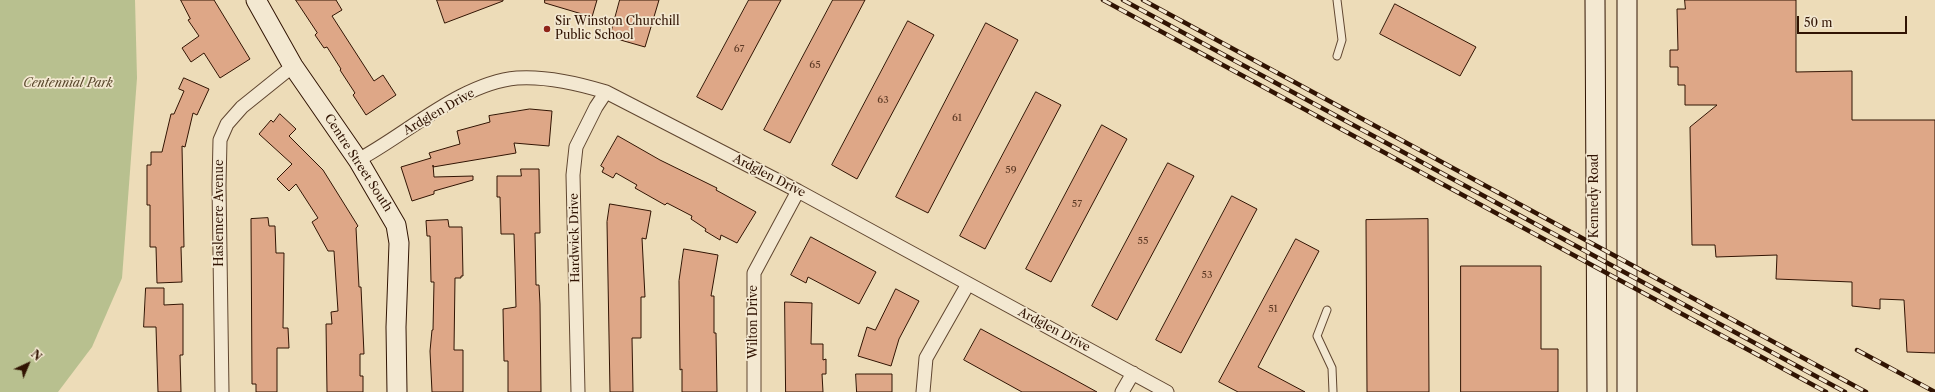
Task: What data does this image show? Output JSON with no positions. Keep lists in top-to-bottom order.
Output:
{
  "streets": {
    "main road": ["Centre Street South", "Kennedy Road"],
    "street": [
      "Ardglen Drive",
      "Haslemere Avenue",
      "Hardwick Drive",
      "Wilton Drive"
    ]
  },
  "crossings": [
    ["Ardglen Drive", "Centre Street South"],
    ["Ardglen Drive", "Hardwick Drive"],
    ["Ardglen Drive", "Wilton Drive"],
    ["Centre Street South", "Haslemere Avenue"]
  ],
  "parks": ["Centennial Park"],
  "places": ["Sir Winston Churchill Public School"],
  "house_numbers": [
    "67",
    "65",
    "63",
    "61",
    "59",
    "57",
    "55",
    "53",
    "51"
  ],
  "scale_bar": "50 m",
  "north": "top right"
}
